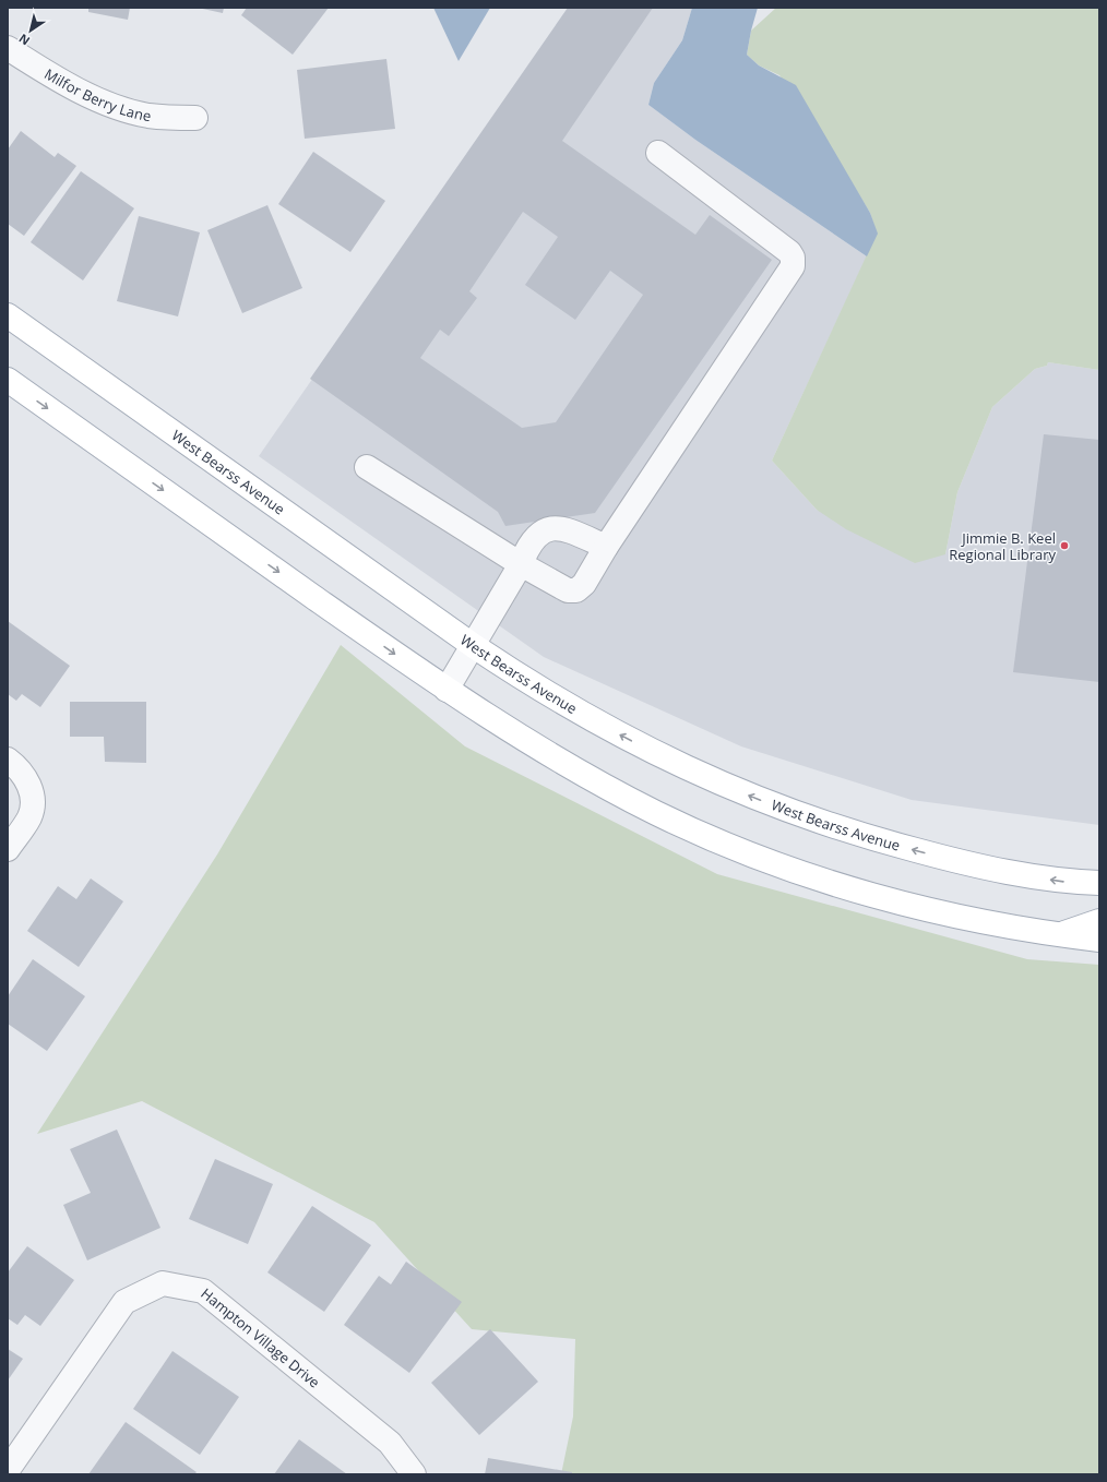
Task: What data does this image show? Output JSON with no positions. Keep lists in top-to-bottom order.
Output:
{
  "streets": {
    "main road": ["West Bearss Avenue"],
    "street": ["Milfor Berry Lane", "Hampton Village Drive"]
  },
  "places": ["Jimmie B. Keel Regional Library"],
  "north": "bottom left"
}
